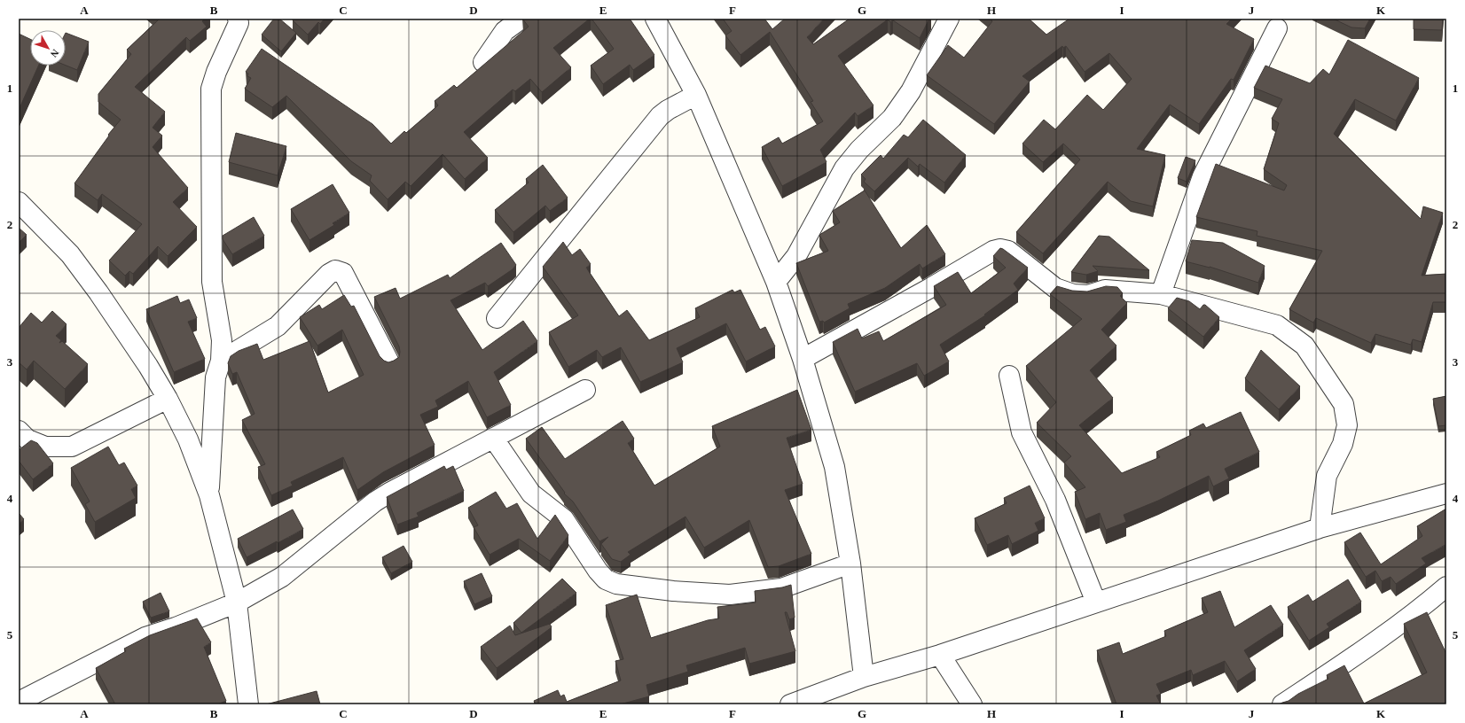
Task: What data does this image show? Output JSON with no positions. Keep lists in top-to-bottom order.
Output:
{
  "north": "bottom right",
  "grid": {
    "columns": [
      "A",
      "B",
      "C",
      "D",
      "E",
      "F",
      "G",
      "H",
      "I",
      "J",
      "K"
    ],
    "rows": [
      "1",
      "2",
      "3",
      "4",
      "5"
    ]
  }
}
